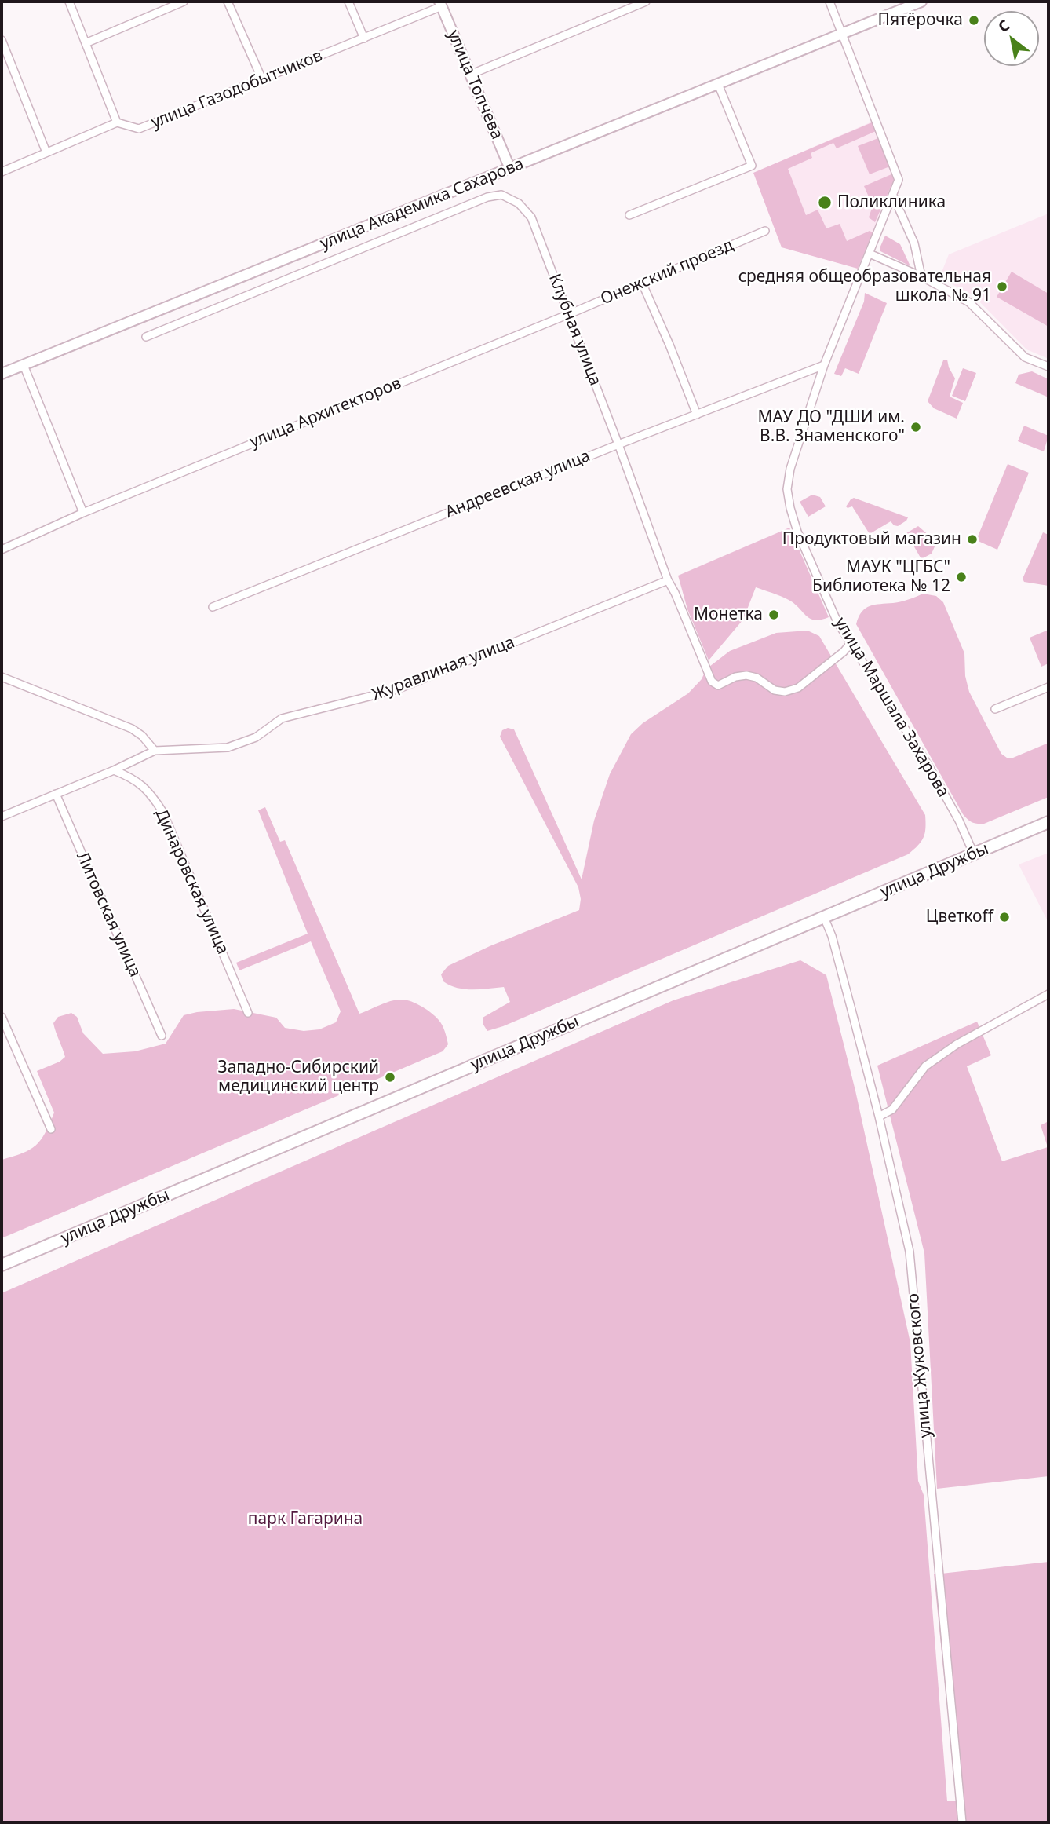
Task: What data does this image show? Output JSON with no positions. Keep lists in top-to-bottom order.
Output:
{
  "streets": {
    "main road": ["улица Дружбы"],
    "street": [
      "улица Топчева",
      "улица Газодобытчиков",
      "улица Академика Сахарова",
      "Онежский проезд",
      "Клубная улица",
      "улица Архитекторов",
      "Андреевская улица",
      "Журавлиная улица",
      "улица Маршала Захарова",
      "Динаровская улица",
      "Литовская улица",
      "улица Жуковского"
    ]
  },
  "crossings": [
    ["улица Топчева", "улица Газодобытчиков"],
    ["улица Топчева", "улица Академика Сахарова"],
    ["улица Академика Сахарова", "улица Маршала Захарова"],
    ["Онежский проезд", "Клубная улица"],
    ["Онежский проезд", "улица Архитекторов"],
    ["Клубная улица", "улица Архитекторов"],
    ["Клубная улица", "Андреевская улица"],
    ["Клубная улица", "Журавлиная улица"],
    ["Клубная улица", "улица Маршала Захарова"],
    ["Андреевская улица", "улица Маршала Захарова"],
    ["Журавлиная улица", "Динаровская улица"],
    ["Журавлиная улица", "Литовская улица"],
    ["улица Маршала Захарова", "улица Дружбы"],
    ["улица Дружбы", "улица Жуковского"]
  ],
  "parks": ["парк Гагарина"],
  "places": [
    "Пятёрочка",
    "Поликлиника",
    "средняя общеобразовательная школа № 91",
    "МАУ ДО \"ДШИ им. В.В. Знаменского\"",
    "Продуктовый магазин",
    "МАУК \"ЦГБС\" Библиотека № 12",
    "Монетка",
    "Цветкоff",
    "Западно-Сибирский медицинский центр"
  ],
  "north": "top left"
}
